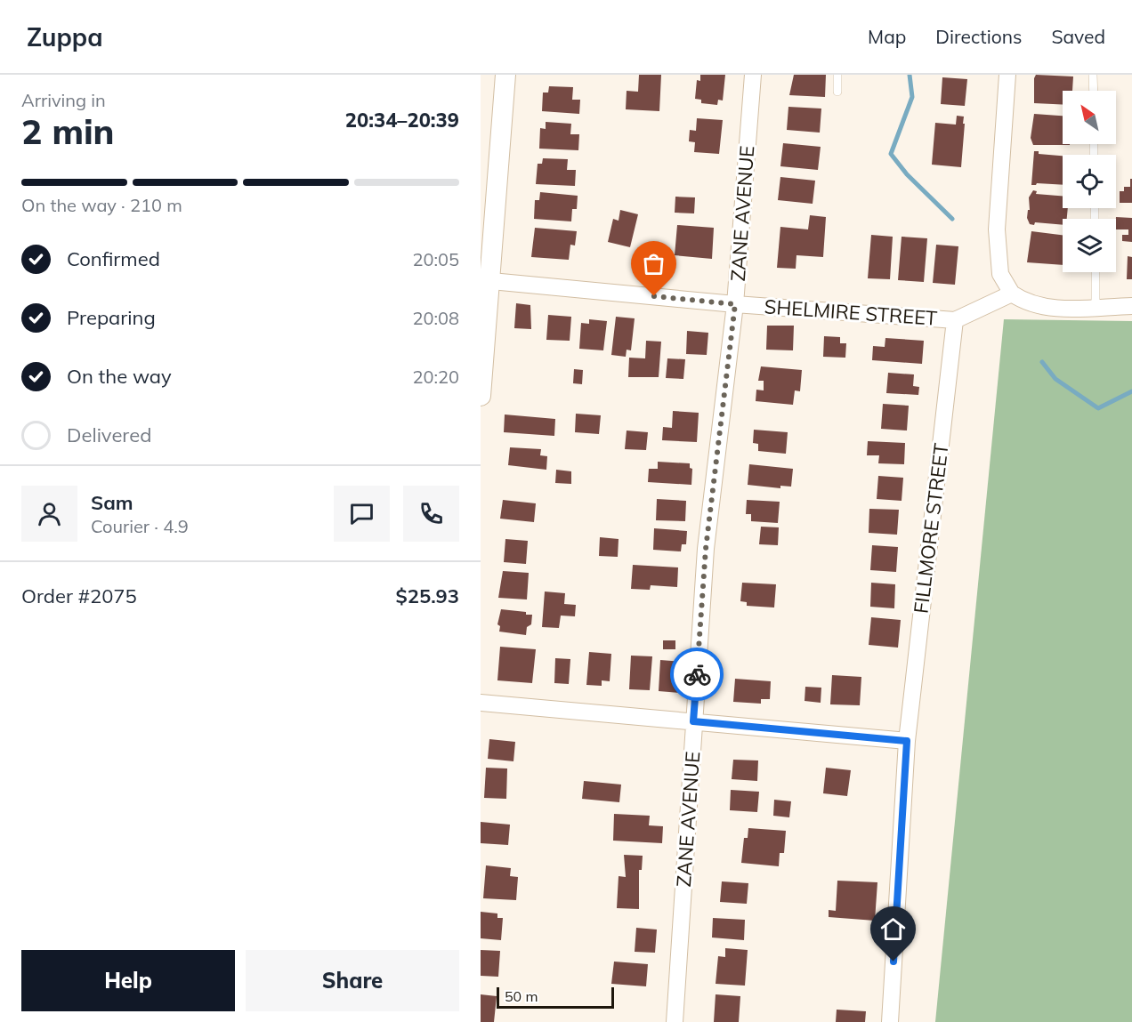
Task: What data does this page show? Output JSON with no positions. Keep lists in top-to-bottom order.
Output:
{
  "streets": {
    "street": ["ZANE AVENUE", "SHELMIRE STREET", "FILLMORE STREET"]
  },
  "crossings": [
    ["ZANE AVENUE", "SHELMIRE STREET"],
    ["SHELMIRE STREET", "FILLMORE STREET"]
  ],
  "scale_bar": "50 m",
  "north": "top left",
  "page": {
    "header": "Zuppa",
    "nav": ["Map", "Directions", "Saved"],
    "heading": ["2 min", "Arriving in", "20:34–20:39"],
    "panel": [
      "Sam",
      "Courier · 4.9",
      "Order #2075",
      "$25.93"
    ],
    "bar": "On the way · 210 m",
    "list": [
      ["Confirmed", "20:05"],
      ["Preparing", "20:08"],
      ["On the way", "20:20"],
      "Delivered"
    ],
    "buttons": ["Help", "Share"],
    "scale": "50 m"
  }
}
